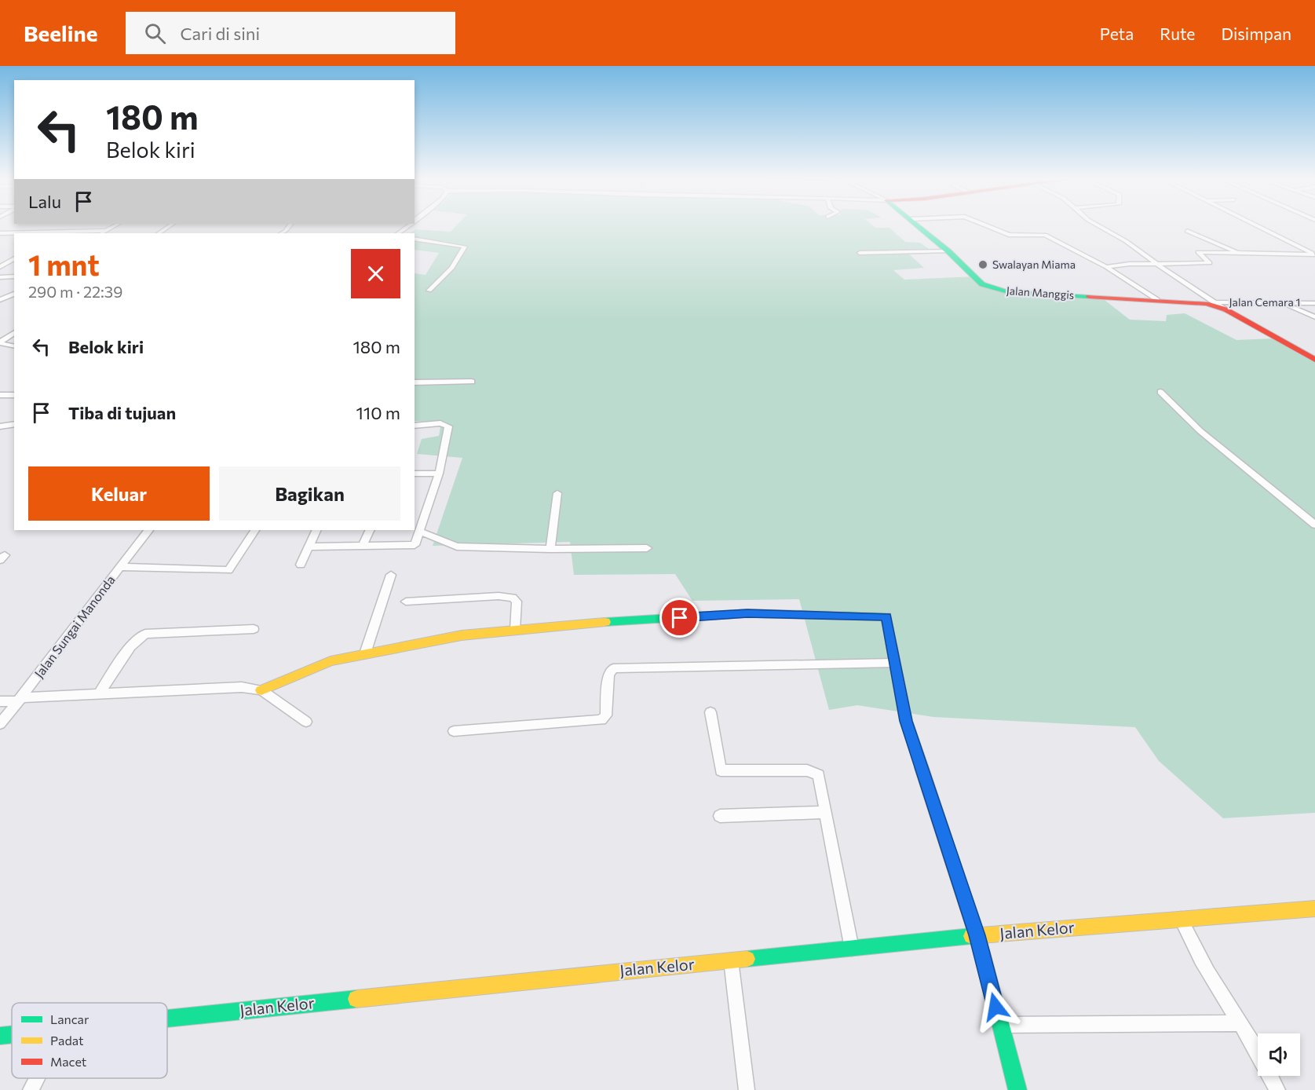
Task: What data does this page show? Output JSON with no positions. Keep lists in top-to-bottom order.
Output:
{
  "streets": {
    "street": [
      "Jalan Manggis",
      "Jalan Cemara 1",
      "Jalan Sungai Manonda",
      "Jalan Kelor"
    ]
  },
  "crossings": [
    ["Jalan Manggis", "Jalan Cemara 1"]
  ],
  "places": ["Swalayan Miama"],
  "legend": ["Lancar", "Padat", "Macet"],
  "page": {
    "header": "Beeline",
    "search": "Cari di sini",
    "nav": ["Peta", "Rute", "Disimpan"],
    "turn": ["180 m", "Belok kiri"],
    "then": "Lalu",
    "heading": ["1 mnt", "290 m · 22:39"],
    "list": [
      {
        "name": "Belok kiri",
        "value": "180 m"
      },
      {
        "name": "Tiba di tujuan",
        "value": "110 m"
      }
    ],
    "buttons": ["Keluar", "Bagikan"]
  }
}
